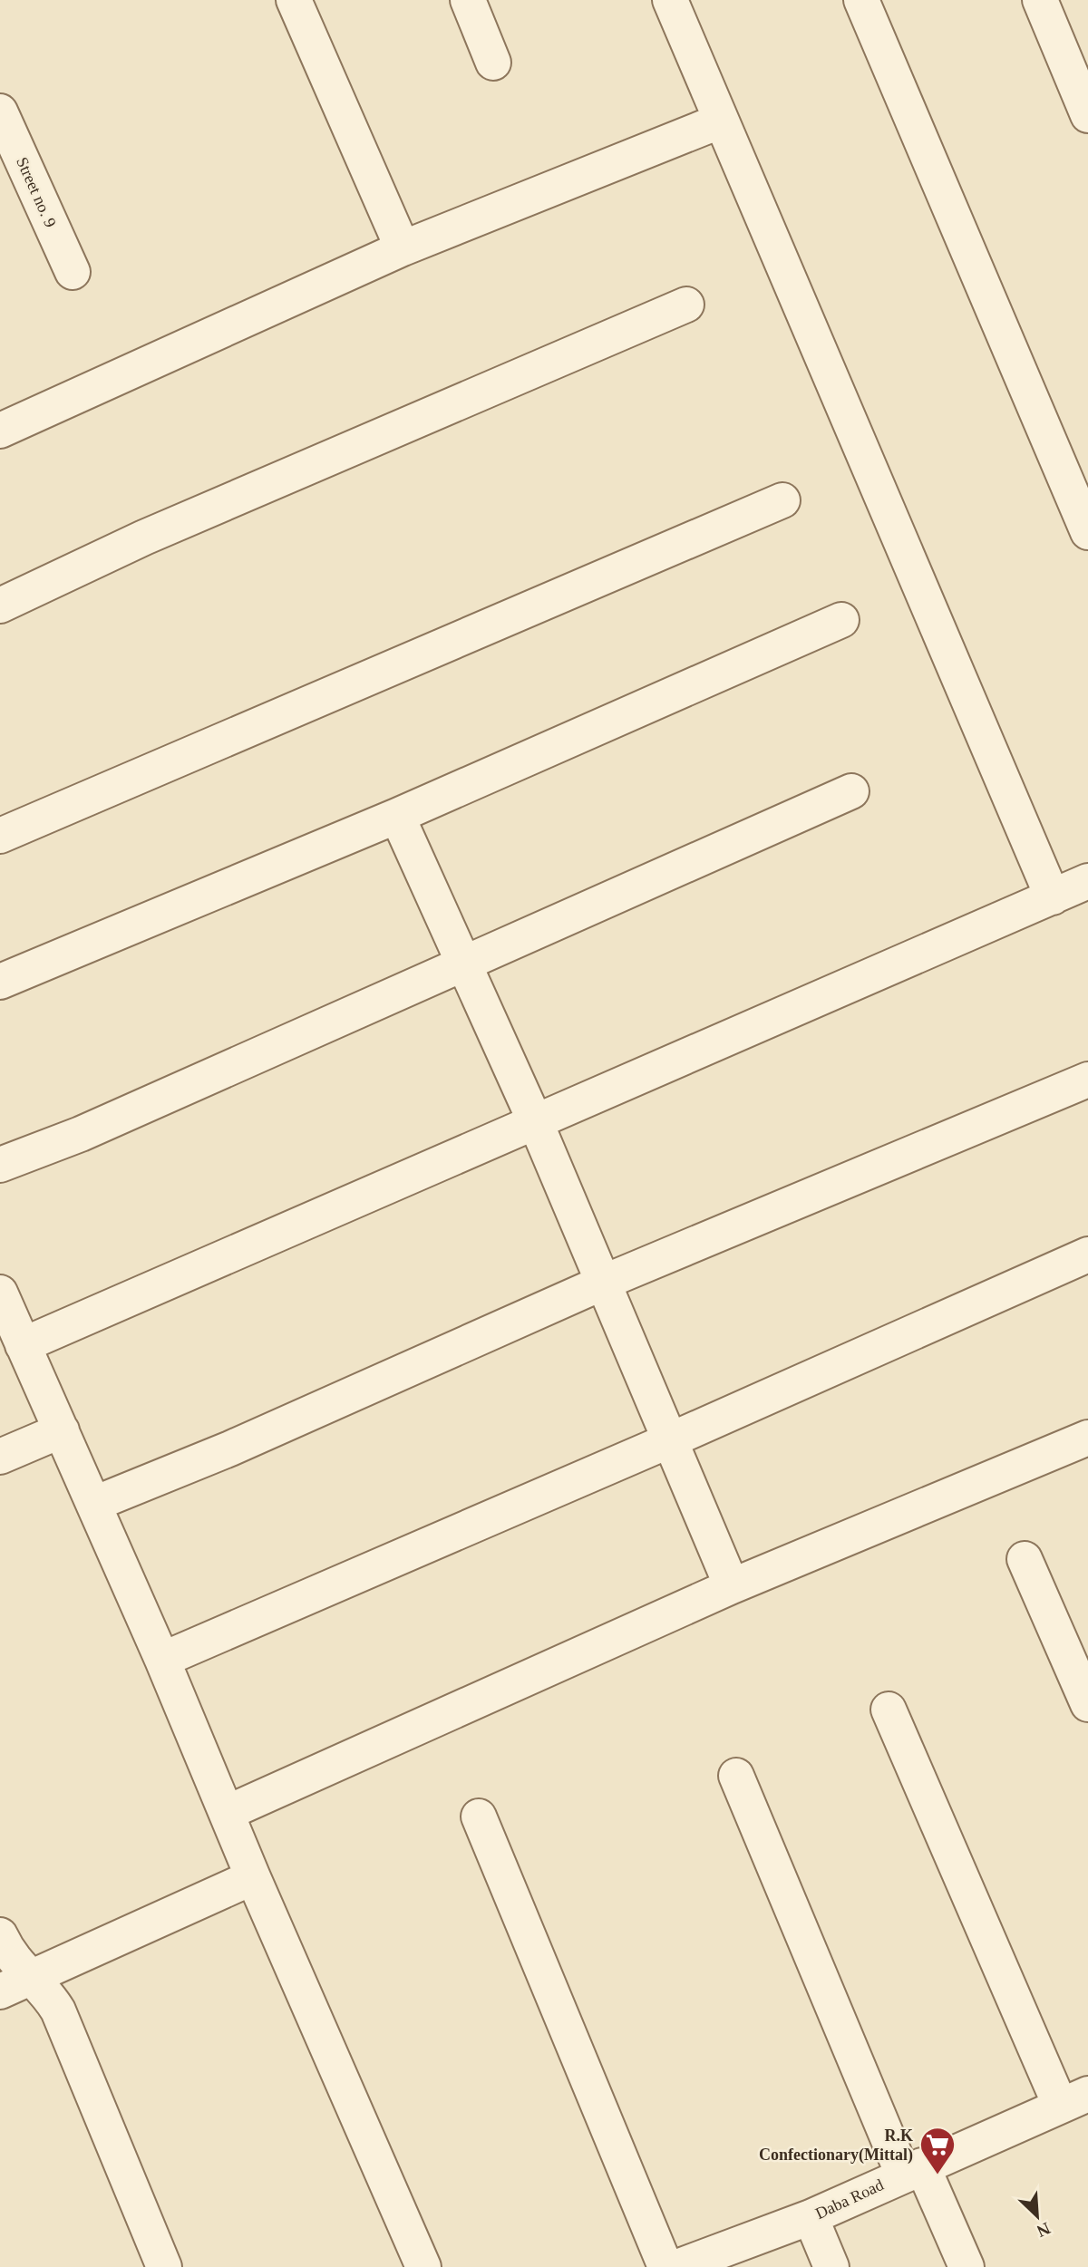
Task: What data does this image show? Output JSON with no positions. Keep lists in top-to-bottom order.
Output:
{
  "streets": {
    "street": ["Street no. 9", "Daba Road"]
  },
  "places": {
    "supermarket": ["R.K Confectionary(Mittal)"]
  },
  "north": "bottom right"
}
